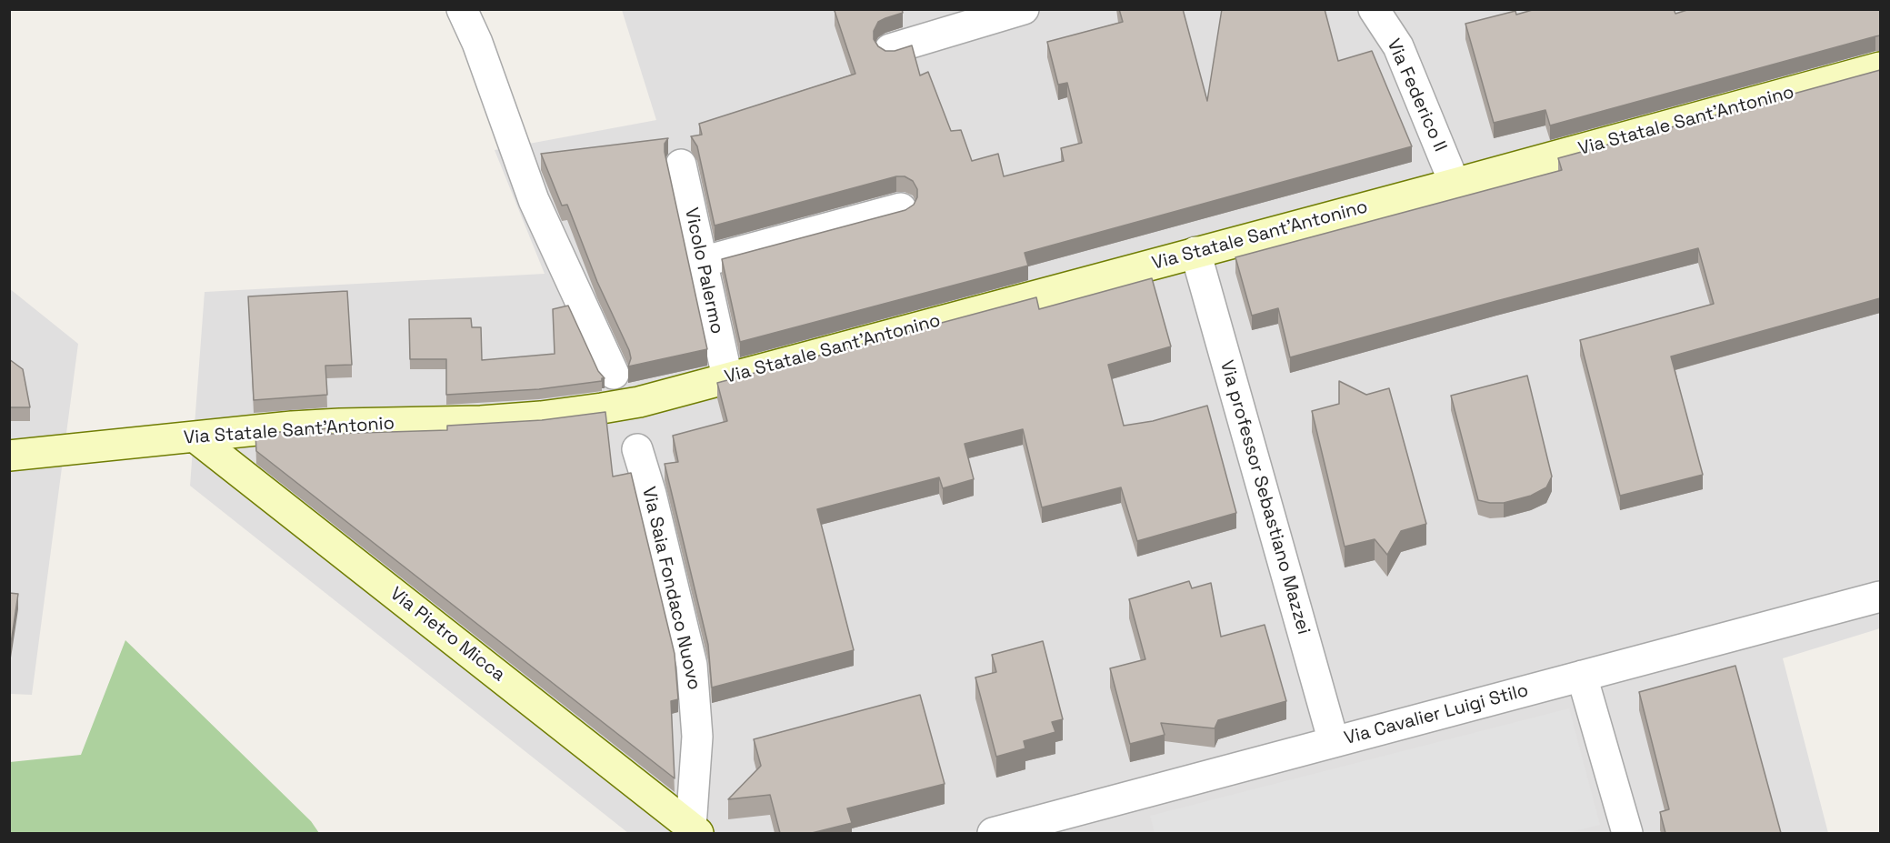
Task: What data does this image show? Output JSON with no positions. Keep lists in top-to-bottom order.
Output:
{
  "streets": {
    "street": [
      "Via Federico II",
      "Via Statale Sant'Antonino",
      "Vicolo Palermo",
      "Via Statale Sant'Antonio",
      "Via professor Sebastiano Mazzei",
      "Via Saia Fondaco Nuovo",
      "Via Pietro Micca",
      "Via Cavalier Luigi Stilo"
    ]
  },
  "crossings": [
    ["Via Federico II", "Via Statale Sant'Antonino"],
    ["Via Statale Sant'Antonino", "Vicolo Palermo"],
    ["Via Statale Sant'Antonino", "Via Statale Sant'Antonio"],
    ["Via Statale Sant'Antonino", "Via professor Sebastiano Mazzei"],
    ["Via Statale Sant'Antonio", "Via Pietro Micca"],
    ["Via professor Sebastiano Mazzei", "Via Cavalier Luigi Stilo"],
    ["Via Saia Fondaco Nuovo", "Via Pietro Micca"]
  ]
}
